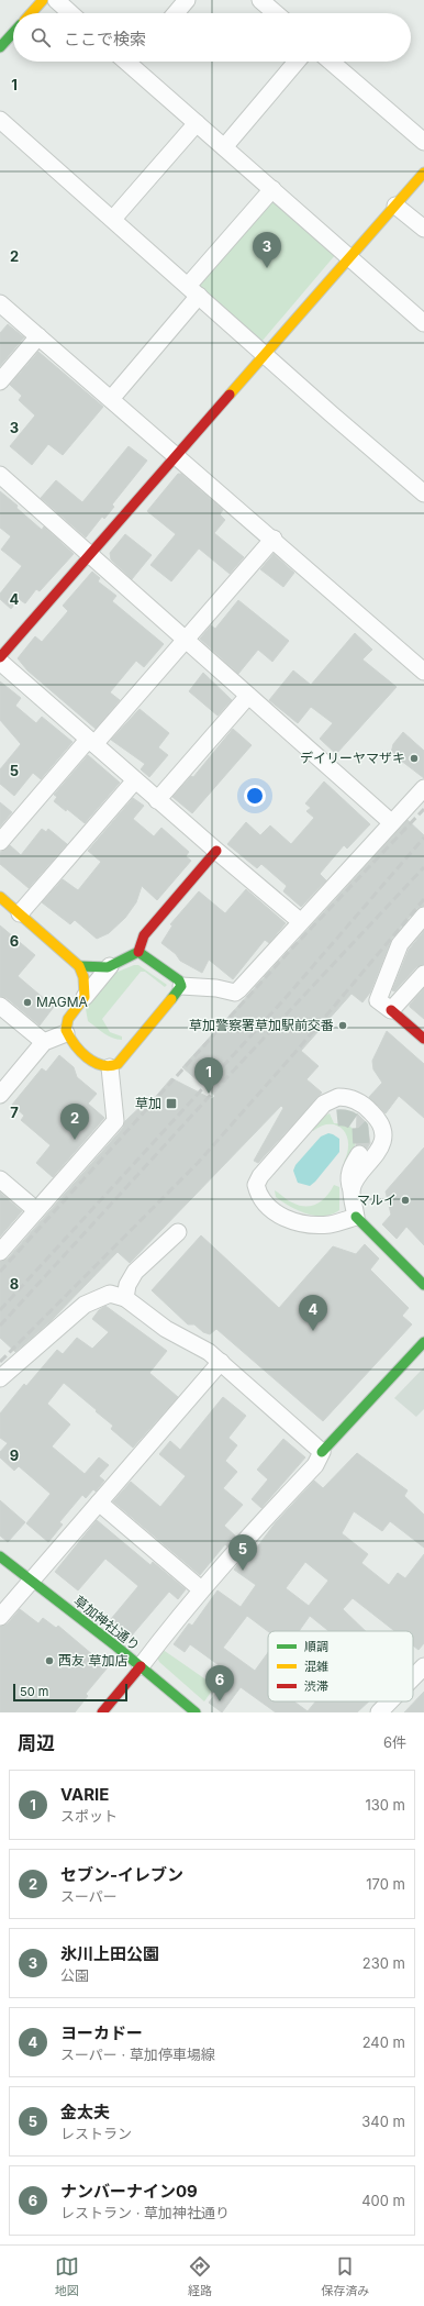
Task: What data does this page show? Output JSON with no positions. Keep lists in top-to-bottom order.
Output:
{
  "streets": {
    "street": ["草加神社通り"]
  },
  "places": {
    "other": [
      "デイリーヤマザキ",
      "MAGMA",
      "草加警察署草加駅前交番",
      "マルイ",
      "西友 草加店"
    ],
    "transit": ["草加"]
  },
  "legend": ["順調", "混雑", "渋滞"],
  "scale_bar": "50 m",
  "page": {
    "search": "ここで検索",
    "pins": [
      "3",
      "1",
      "2",
      "4",
      "5",
      "6"
    ],
    "scale": "50 m",
    "heading": ["周辺", "6件"],
    "list": [
      {
        "mark": "1",
        "name": "VARIE",
        "note": "スポット",
        "value": "130 m"
      },
      {
        "mark": "2",
        "name": "セブン-イレブン",
        "note": "スーパー",
        "value": "170 m"
      },
      {
        "mark": "3",
        "name": "氷川上田公園",
        "note": "公園",
        "value": "230 m"
      },
      {
        "mark": "4",
        "name": "ヨーカドー",
        "note": "スーパー · 草加停車場線",
        "value": "240 m"
      },
      {
        "mark": "5",
        "name": "金太夫",
        "note": "レストラン",
        "value": "340 m"
      },
      {
        "mark": "6",
        "name": "ナンバーナイン09",
        "note": "レストラン · 草加神社通り",
        "value": "400 m"
      }
    ],
    "nav": ["地図", "経路", "保存済み"]
  },
  "grid": {
    "rows": [
      "1",
      "2",
      "3",
      "4",
      "5",
      "6",
      "7",
      "8",
      "9"
    ]
  }
}
